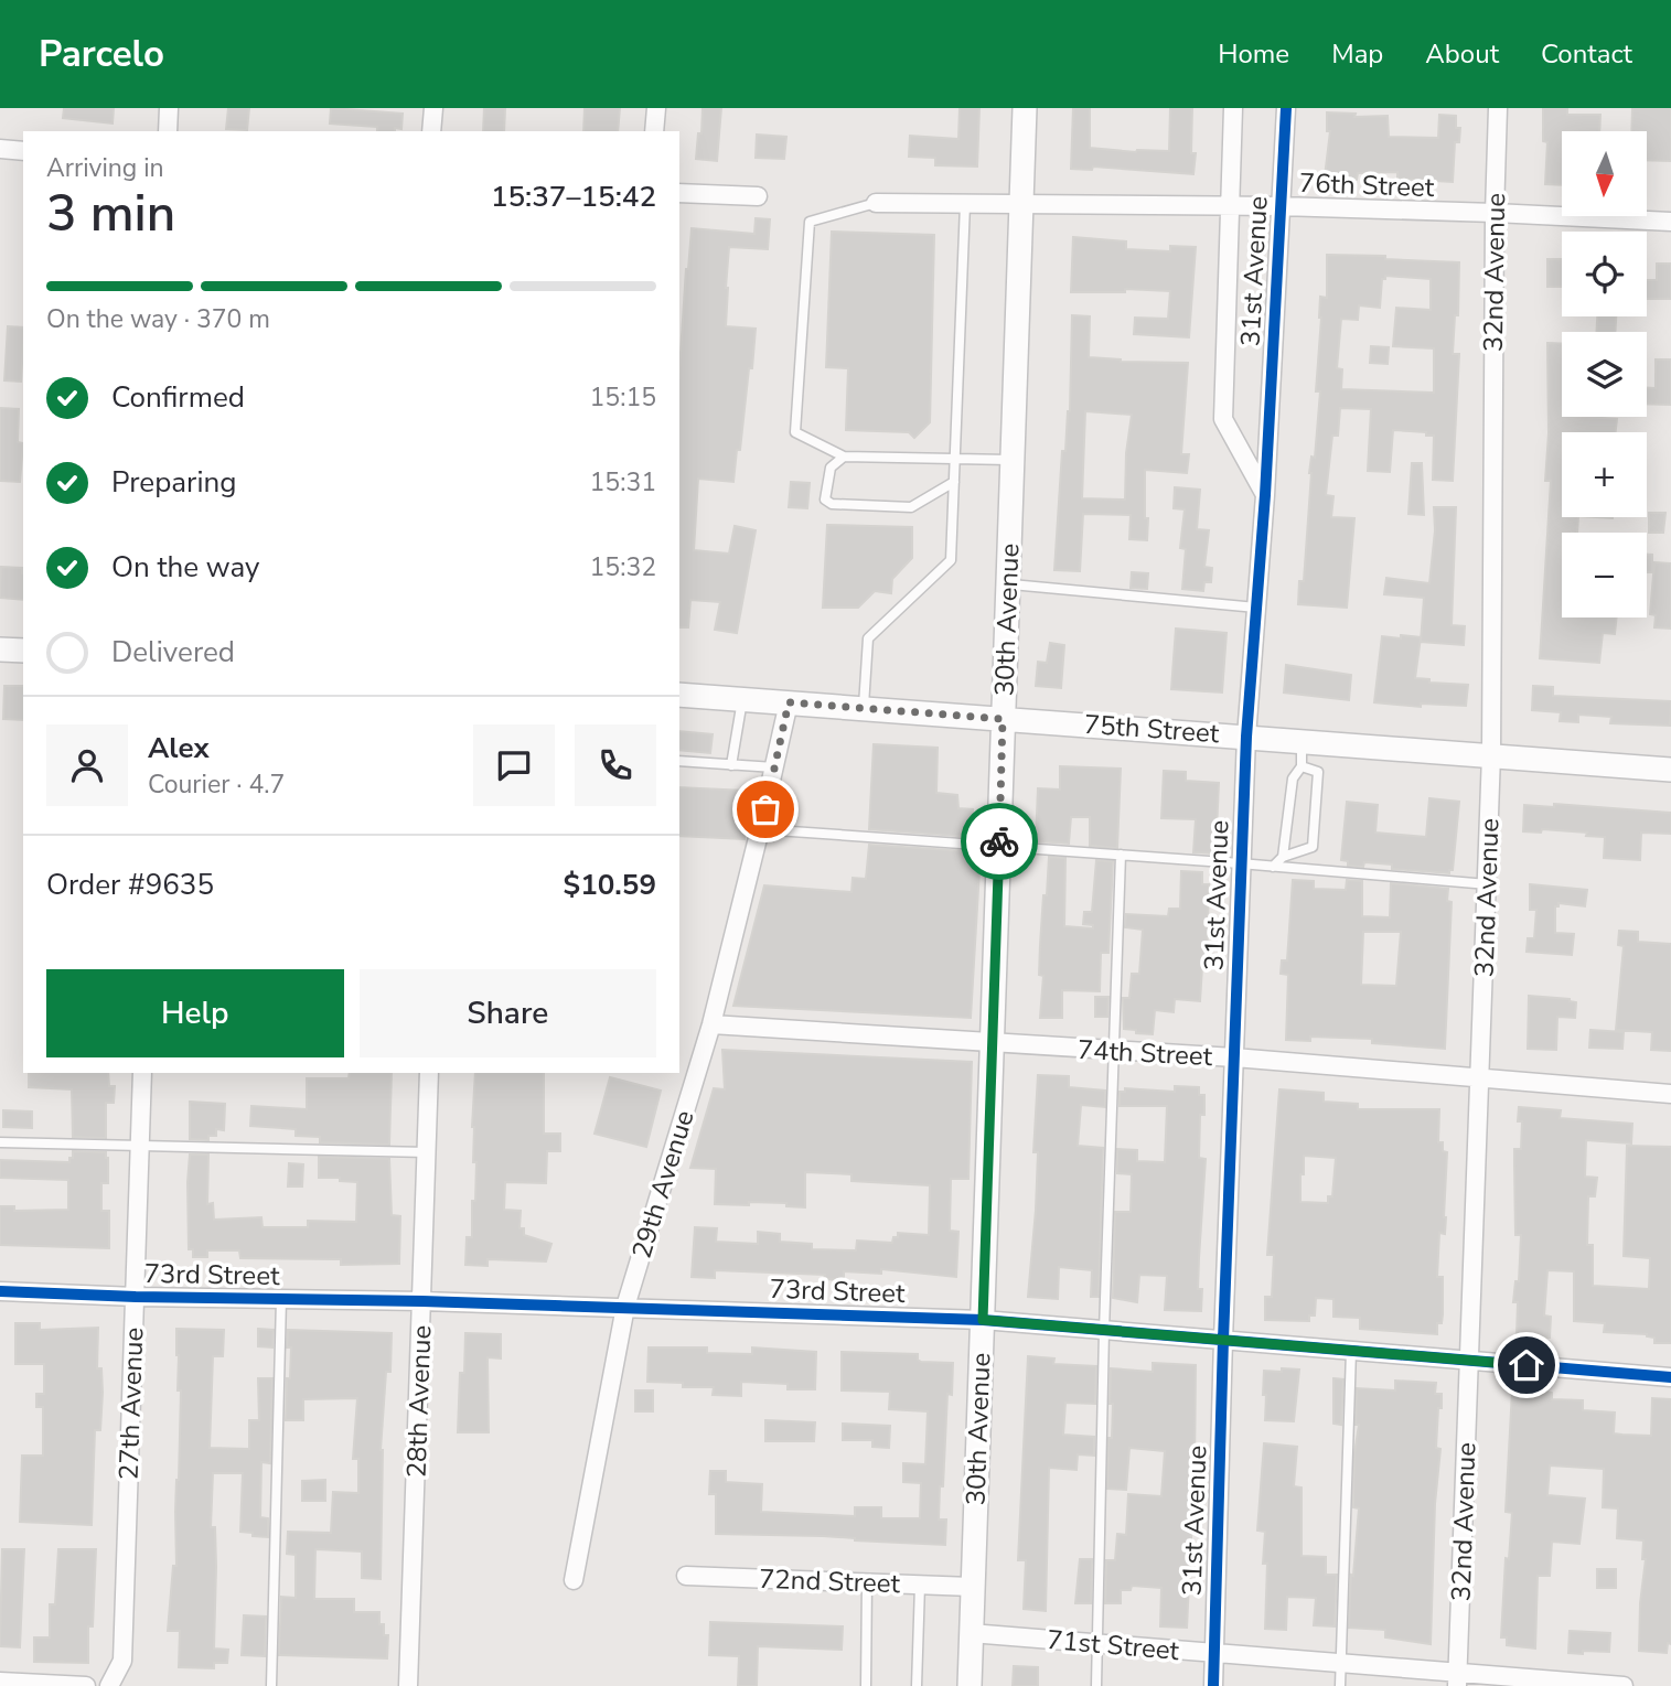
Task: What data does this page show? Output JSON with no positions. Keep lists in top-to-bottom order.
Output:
{
  "streets": {
    "street": [
      "76th Street",
      "31st Avenue",
      "32nd Avenue",
      "30th Avenue",
      "75th Street",
      "74th Street",
      "29th Avenue",
      "73rd Street",
      "28th Avenue",
      "27th Avenue",
      "72nd Street",
      "71st Street"
    ]
  },
  "crossings": [
    ["76th Street", "31st Avenue"],
    ["76th Street", "32nd Avenue"],
    ["76th Street", "30th Avenue"],
    ["31st Avenue", "75th Street"],
    ["31st Avenue", "74th Street"],
    ["31st Avenue", "73rd Street"],
    ["31st Avenue", "71st Street"],
    ["32nd Avenue", "75th Street"],
    ["32nd Avenue", "74th Street"],
    ["32nd Avenue", "73rd Street"],
    ["32nd Avenue", "71st Street"],
    ["30th Avenue", "75th Street"],
    ["30th Avenue", "74th Street"],
    ["30th Avenue", "73rd Street"],
    ["30th Avenue", "72nd Street"],
    ["30th Avenue", "71st Street"],
    ["75th Street", "29th Avenue"],
    ["74th Street", "29th Avenue"],
    ["29th Avenue", "73rd Street"],
    ["73rd Street", "28th Avenue"],
    ["73rd Street", "27th Avenue"]
  ],
  "north": "bottom",
  "page": {
    "header": "Parcelo",
    "nav": [
      "Home",
      "Map",
      "About",
      "Contact"
    ],
    "map_buttons": ["+", "−"],
    "heading": ["3 min", "Arriving in", "15:37–15:42"],
    "panel": [
      "Alex",
      "Courier · 4.7",
      "Order #9635",
      "$10.59"
    ],
    "bar": "On the way · 370 m",
    "list": [
      ["Confirmed", "15:15"],
      ["Preparing", "15:31"],
      ["On the way", "15:32"],
      "Delivered"
    ],
    "buttons": ["Help", "Share"]
  }
}
